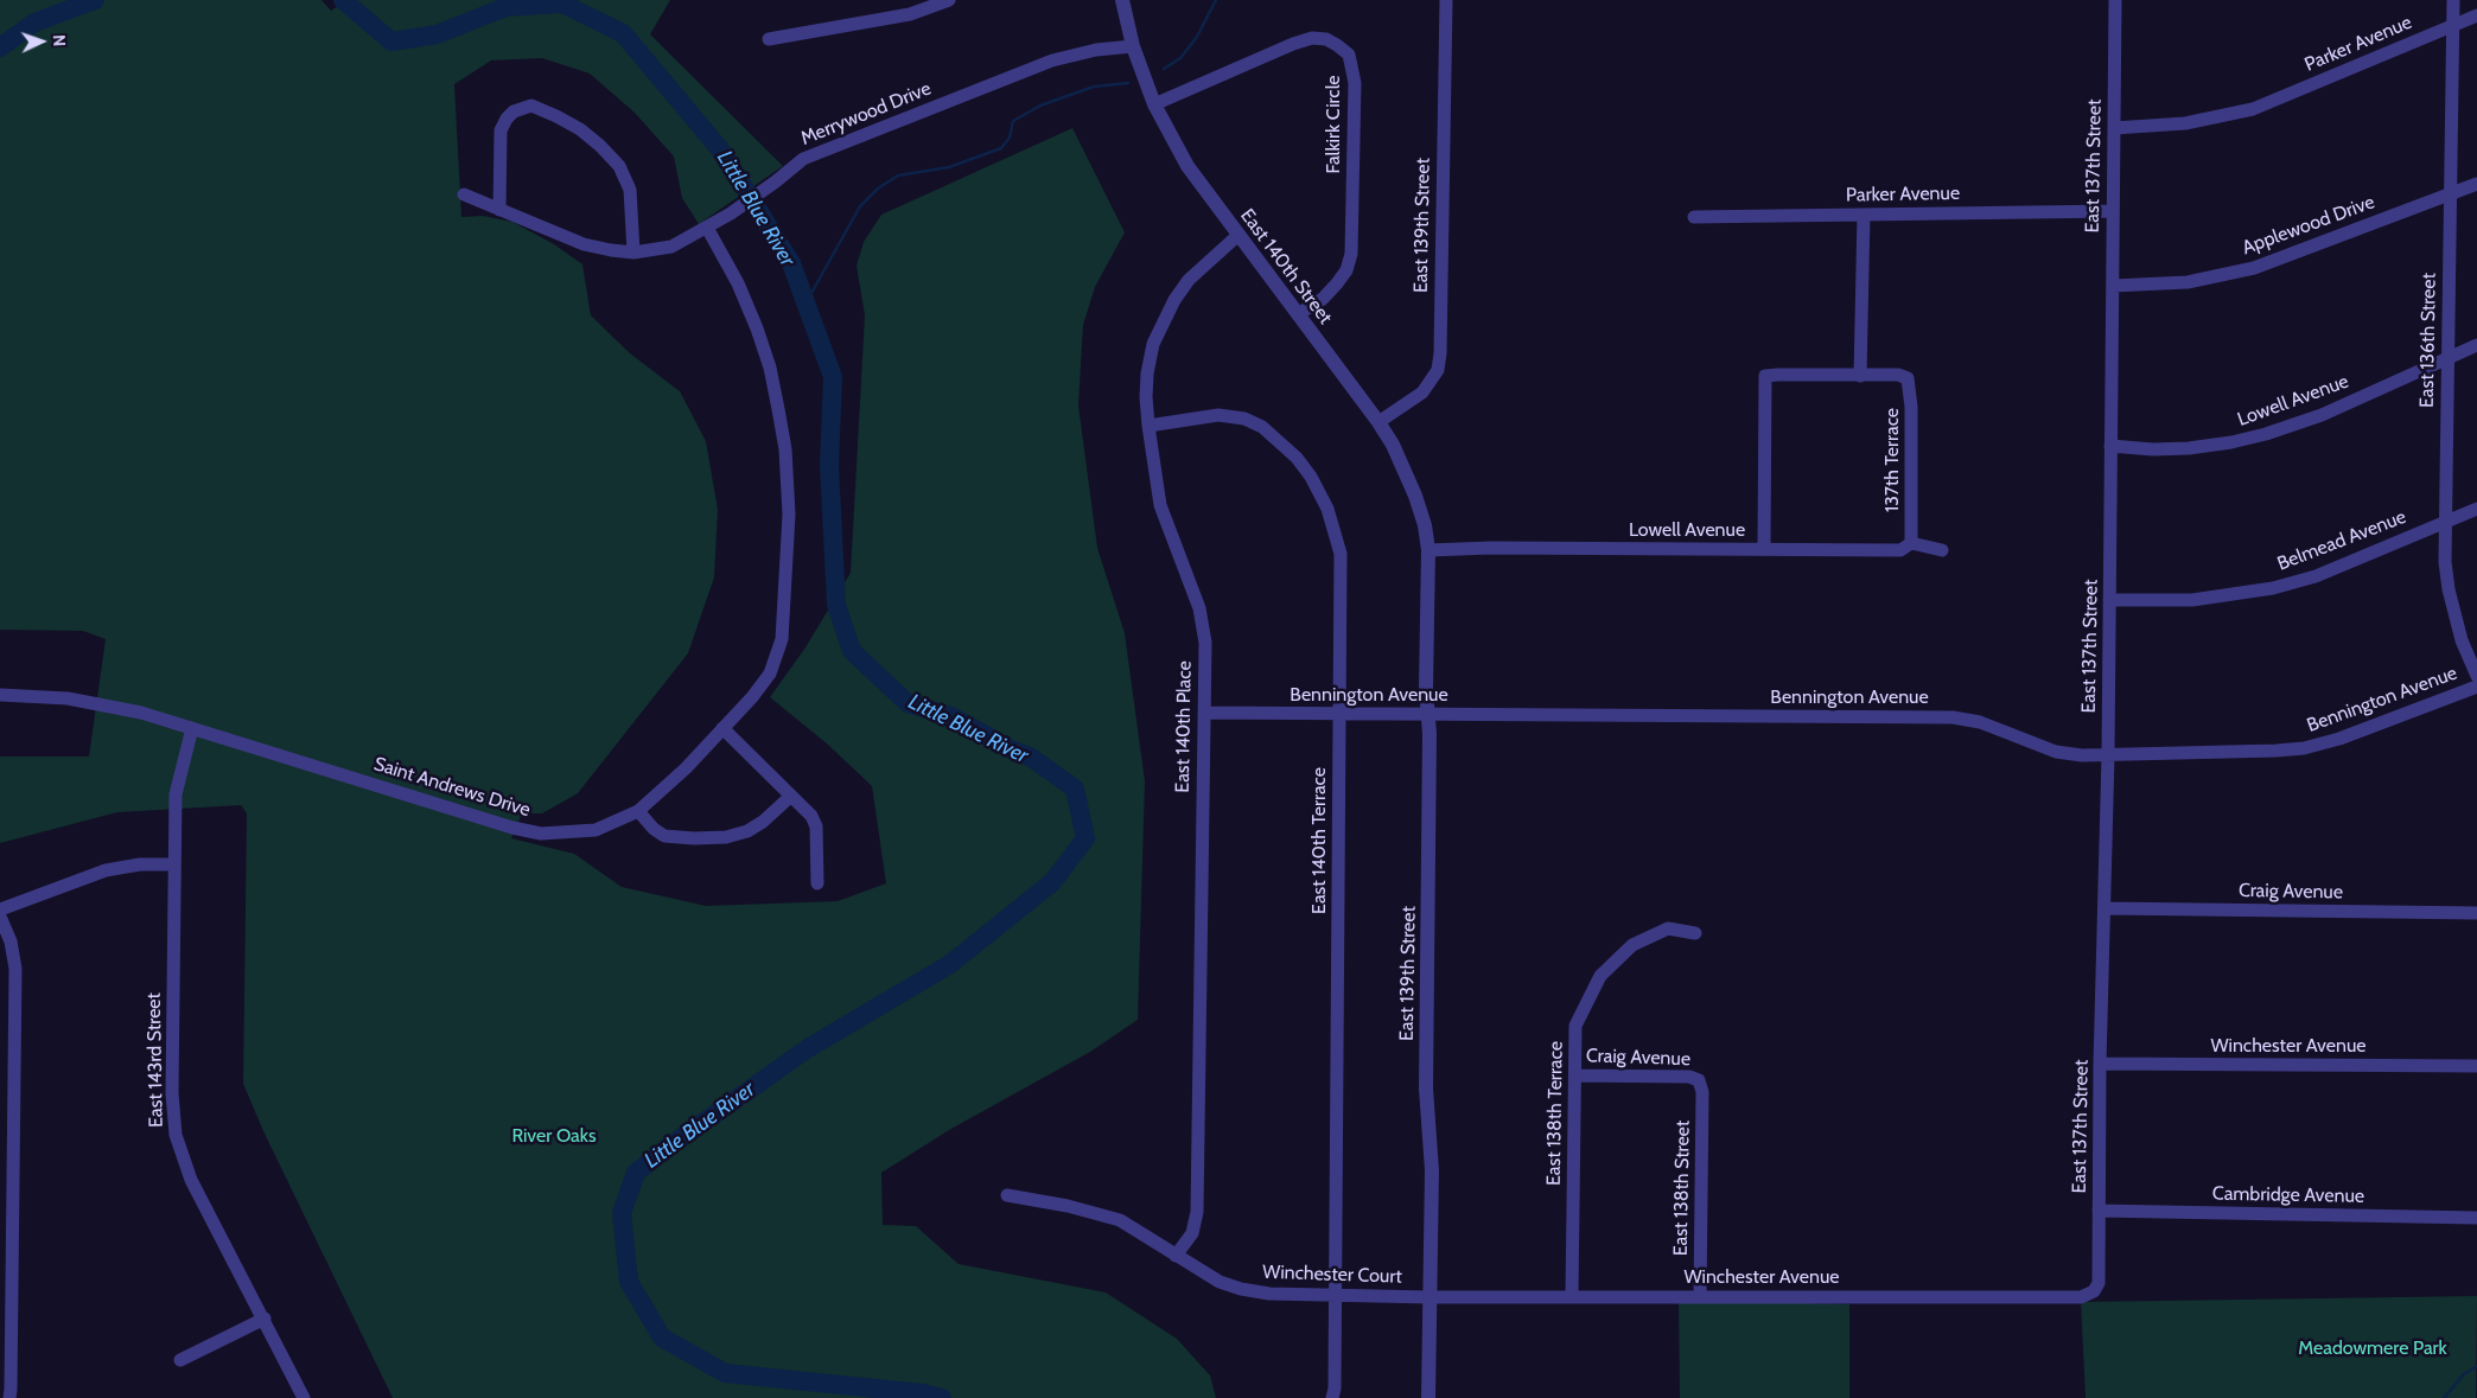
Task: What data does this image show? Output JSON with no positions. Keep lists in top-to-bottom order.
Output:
{
  "streets": {
    "street": [
      "Parker Avenue",
      "Merrywood Drive",
      "Falkirk Circle",
      "East 137th Street",
      "East 139th Street",
      "Applewood Drive",
      "East 140th Street",
      "East 136th Street",
      "Lowell Avenue",
      "137th Terrace",
      "Belmead Avenue",
      "Bennington Avenue",
      "East 140th Place",
      "Saint Andrews Drive",
      "East 140th Terrace",
      "Craig Avenue",
      "Winchester Avenue",
      "East 143rd Street",
      "East 138th Terrace",
      "East 138th Street",
      "Cambridge Avenue",
      "Winchester Court"
    ]
  },
  "crossings": [
    ["Parker Avenue", "East 137th Street"],
    ["Parker Avenue", "East 136th Street"],
    ["Merrywood Drive", "East 140th Street"],
    ["Merrywood Drive", "Saint Andrews Drive"],
    ["Falkirk Circle", "East 140th Street"],
    ["East 137th Street", "Applewood Drive"],
    ["East 137th Street", "Lowell Avenue"],
    ["East 137th Street", "Belmead Avenue"],
    ["East 137th Street", "Bennington Avenue"],
    ["East 137th Street", "Craig Avenue"],
    ["East 137th Street", "Winchester Avenue"],
    ["East 137th Street", "Cambridge Avenue"],
    ["East 139th Street", "East 140th Street"],
    ["East 139th Street", "Lowell Avenue"],
    ["East 139th Street", "Bennington Avenue"],
    ["East 139th Street", "Winchester Avenue"],
    ["East 139th Street", "Winchester Court"],
    ["Applewood Drive", "East 136th Street"],
    ["East 140th Street", "Lowell Avenue"],
    ["East 140th Street", "East 140th Place"],
    ["East 136th Street", "Lowell Avenue"],
    ["East 136th Street", "Belmead Avenue"],
    ["Lowell Avenue", "137th Terrace"],
    ["Bennington Avenue", "East 140th Place"],
    ["Bennington Avenue", "East 140th Terrace"],
    ["East 140th Place", "East 140th Terrace"],
    ["East 140th Place", "Winchester Court"],
    ["Saint Andrews Drive", "East 143rd Street"],
    ["East 140th Terrace", "Winchester Court"],
    ["Craig Avenue", "East 138th Terrace"],
    ["Craig Avenue", "East 138th Street"],
    ["Winchester Avenue", "East 138th Terrace"],
    ["Winchester Avenue", "East 138th Street"],
    ["Winchester Avenue", "Winchester Court"]
  ],
  "water": ["Little Blue River"],
  "parks": ["River Oaks", "Meadowmere Park"],
  "north": "right"
}
